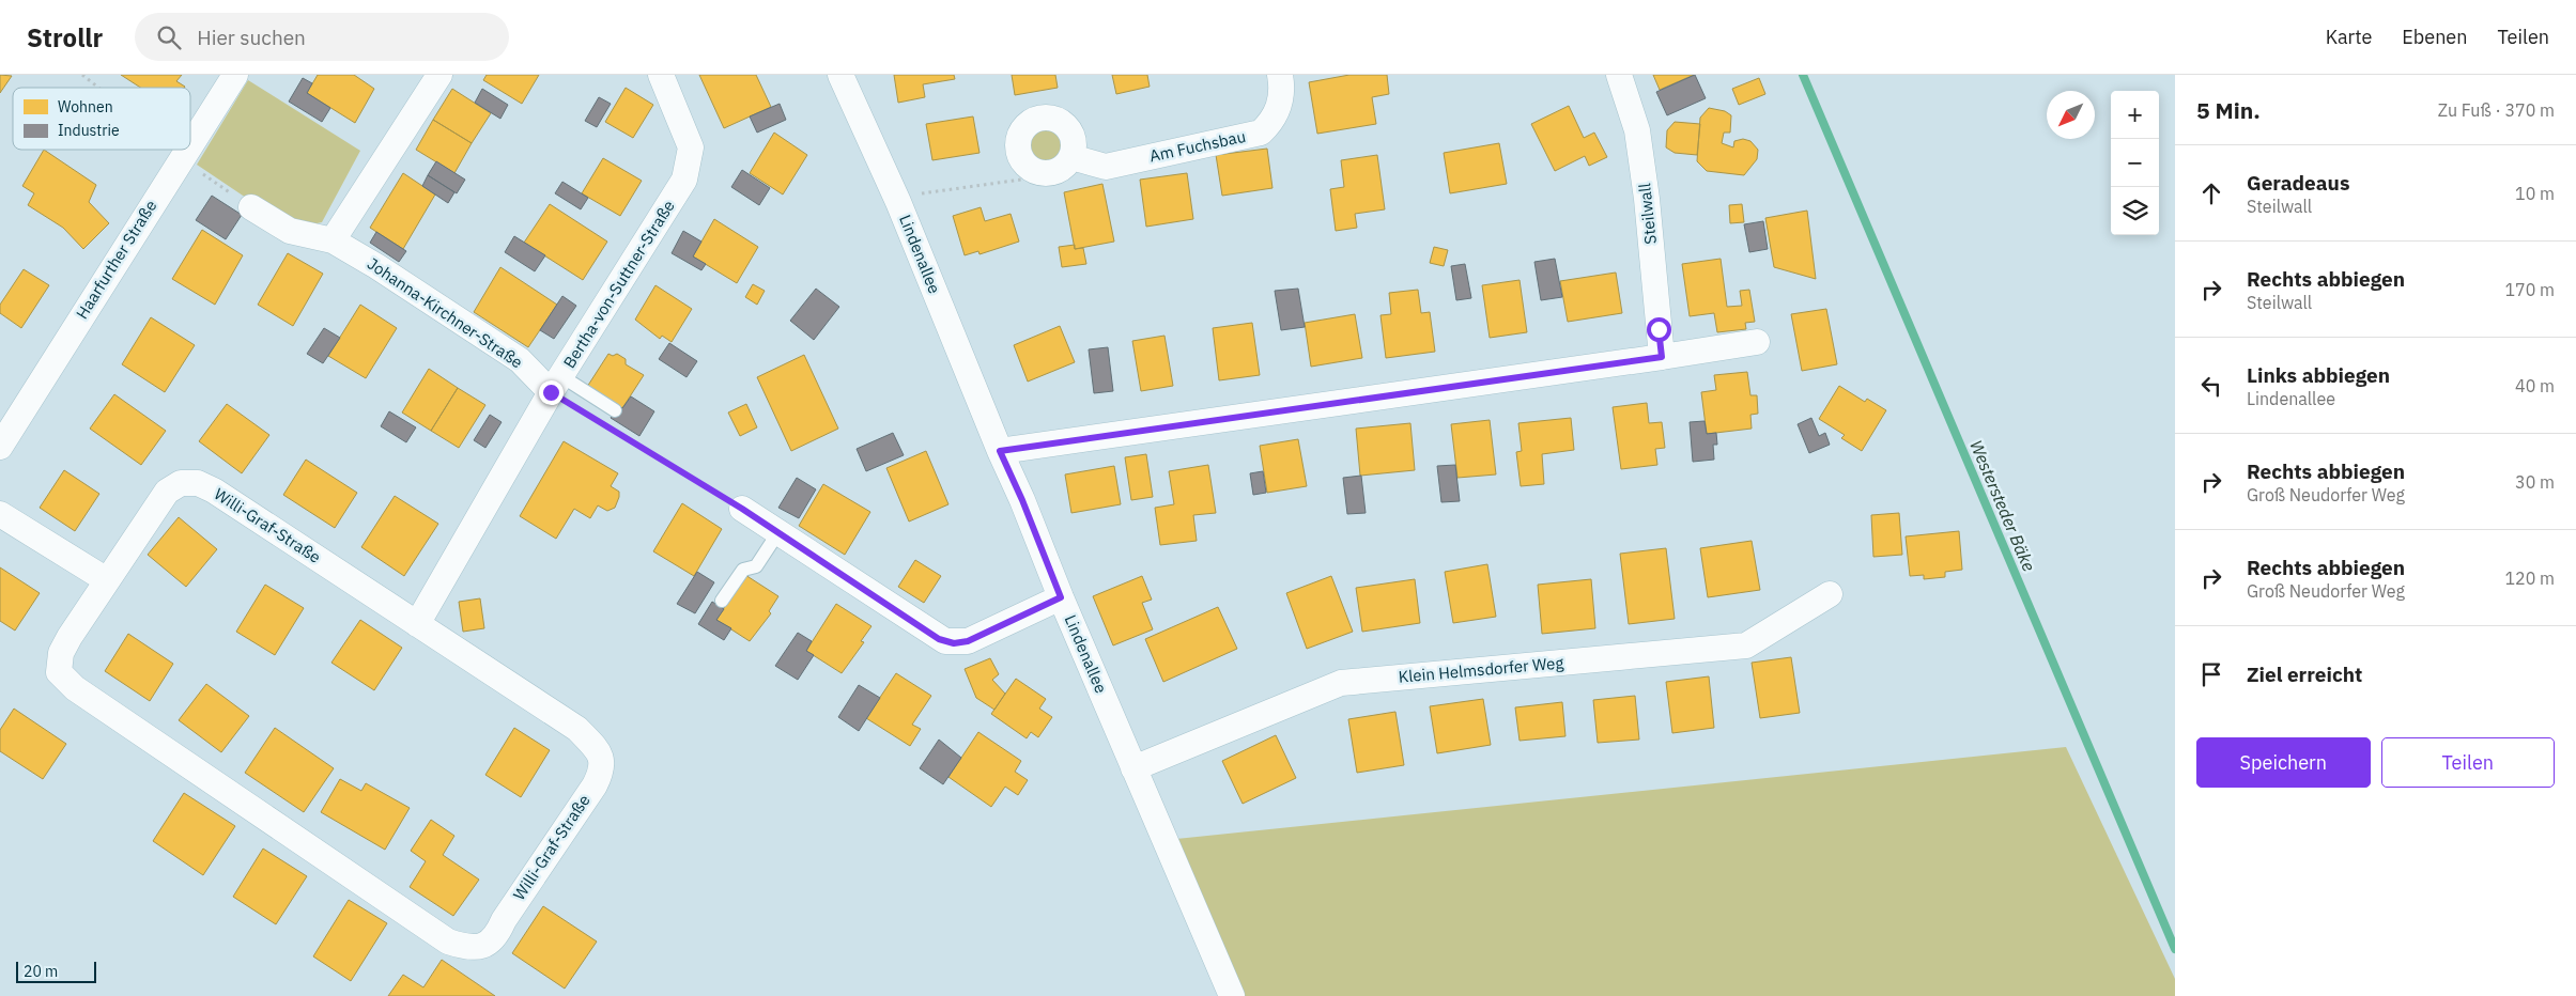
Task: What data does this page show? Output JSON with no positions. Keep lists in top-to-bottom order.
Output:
{
  "streets": {
    "street": [
      "Am Fuchsbau",
      "Steilwall",
      "Lindenallee",
      "Haarfurther Straße",
      "Bertha-von-Suttner-Straße",
      "Johanna-Kirchner-Straße",
      "Willi-Graf-Straße",
      "Klein Helmsdorfer Weg"
    ]
  },
  "crossings": [
    ["Lindenallee", "Klein Helmsdorfer Weg"],
    ["Bertha-von-Suttner-Straße", "Johanna-Kirchner-Straße"],
    ["Bertha-von-Suttner-Straße", "Willi-Graf-Straße"]
  ],
  "water": ["Westersteder Bäke"],
  "legend": ["Wohnen", "Industrie"],
  "scale_bar": "20 m",
  "north": "bottom left",
  "page": {
    "header": "Strollr",
    "search": "Hier suchen",
    "nav": ["Karte", "Ebenen", "Teilen"],
    "heading": ["5 Min.", "Zu Fuß · 370 m"],
    "map_buttons": ["+", "−"],
    "list": [
      ["Geradeaus", "Steilwall", "10 m"],
      ["Rechts abbiegen", "Steilwall", "170 m"],
      ["Links abbiegen", "Lindenallee", "40 m"],
      ["Rechts abbiegen", "Groß Neudorfer Weg", "30 m"],
      ["Rechts abbiegen", "Groß Neudorfer Weg", "120 m"],
      "Ziel erreicht"
    ],
    "buttons": ["Speichern", "Teilen"],
    "scale": "20 m"
  }
}
